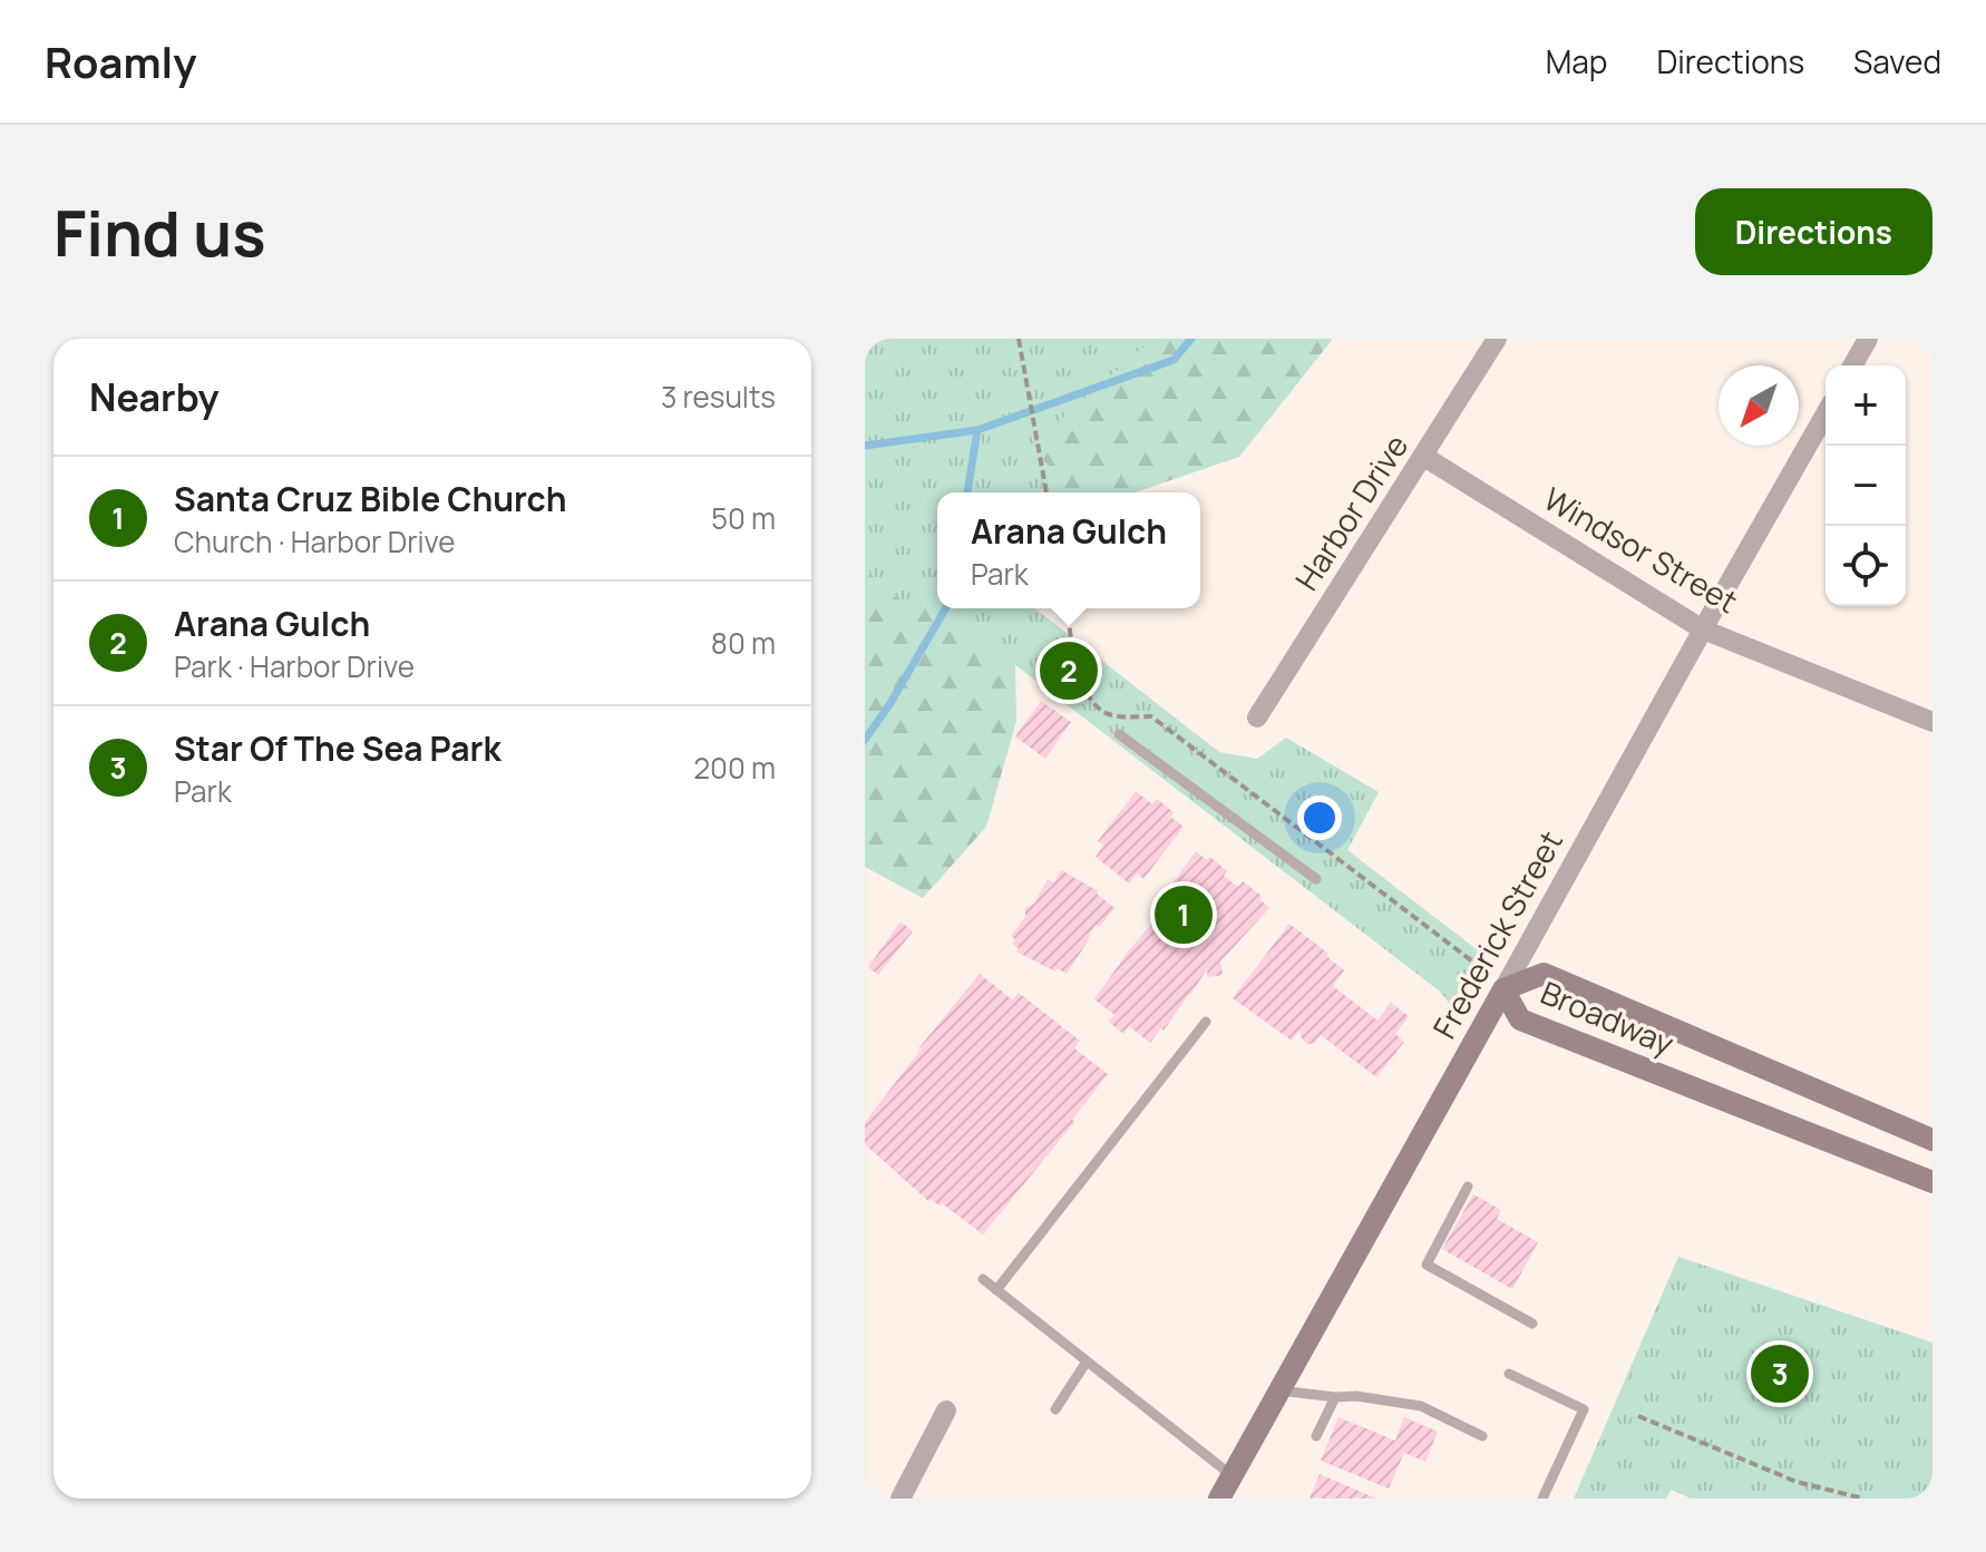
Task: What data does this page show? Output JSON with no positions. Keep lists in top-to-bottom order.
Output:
{
  "streets": {
    "main road": ["Frederick Street", "Broadway"],
    "street": ["Harbor Drive", "Windsor Street"]
  },
  "crossings": [
    ["Harbor Drive", "Windsor Street"],
    ["Windsor Street", "Frederick Street"],
    ["Frederick Street", "Broadway"]
  ],
  "north": "bottom left",
  "page": {
    "header": "Roamly",
    "nav": ["Map", "Directions", "Saved"],
    "buttons": "Directions",
    "title": "Find us",
    "heading": ["Nearby", "3 results"],
    "map_buttons": ["+", "−"],
    "list": [
      {
        "mark": "1",
        "name": "Santa Cruz Bible Church",
        "note": "Church · Harbor Drive",
        "value": "50 m"
      },
      {
        "mark": "2",
        "name": "Arana Gulch",
        "note": "Park · Harbor Drive",
        "value": "80 m"
      },
      {
        "mark": "3",
        "name": "Star Of The Sea Park",
        "note": "Park",
        "value": "200 m"
      }
    ],
    "popup": ["Arana Gulch", "Park"],
    "pins": ["2", "1", "3"]
  }
}
